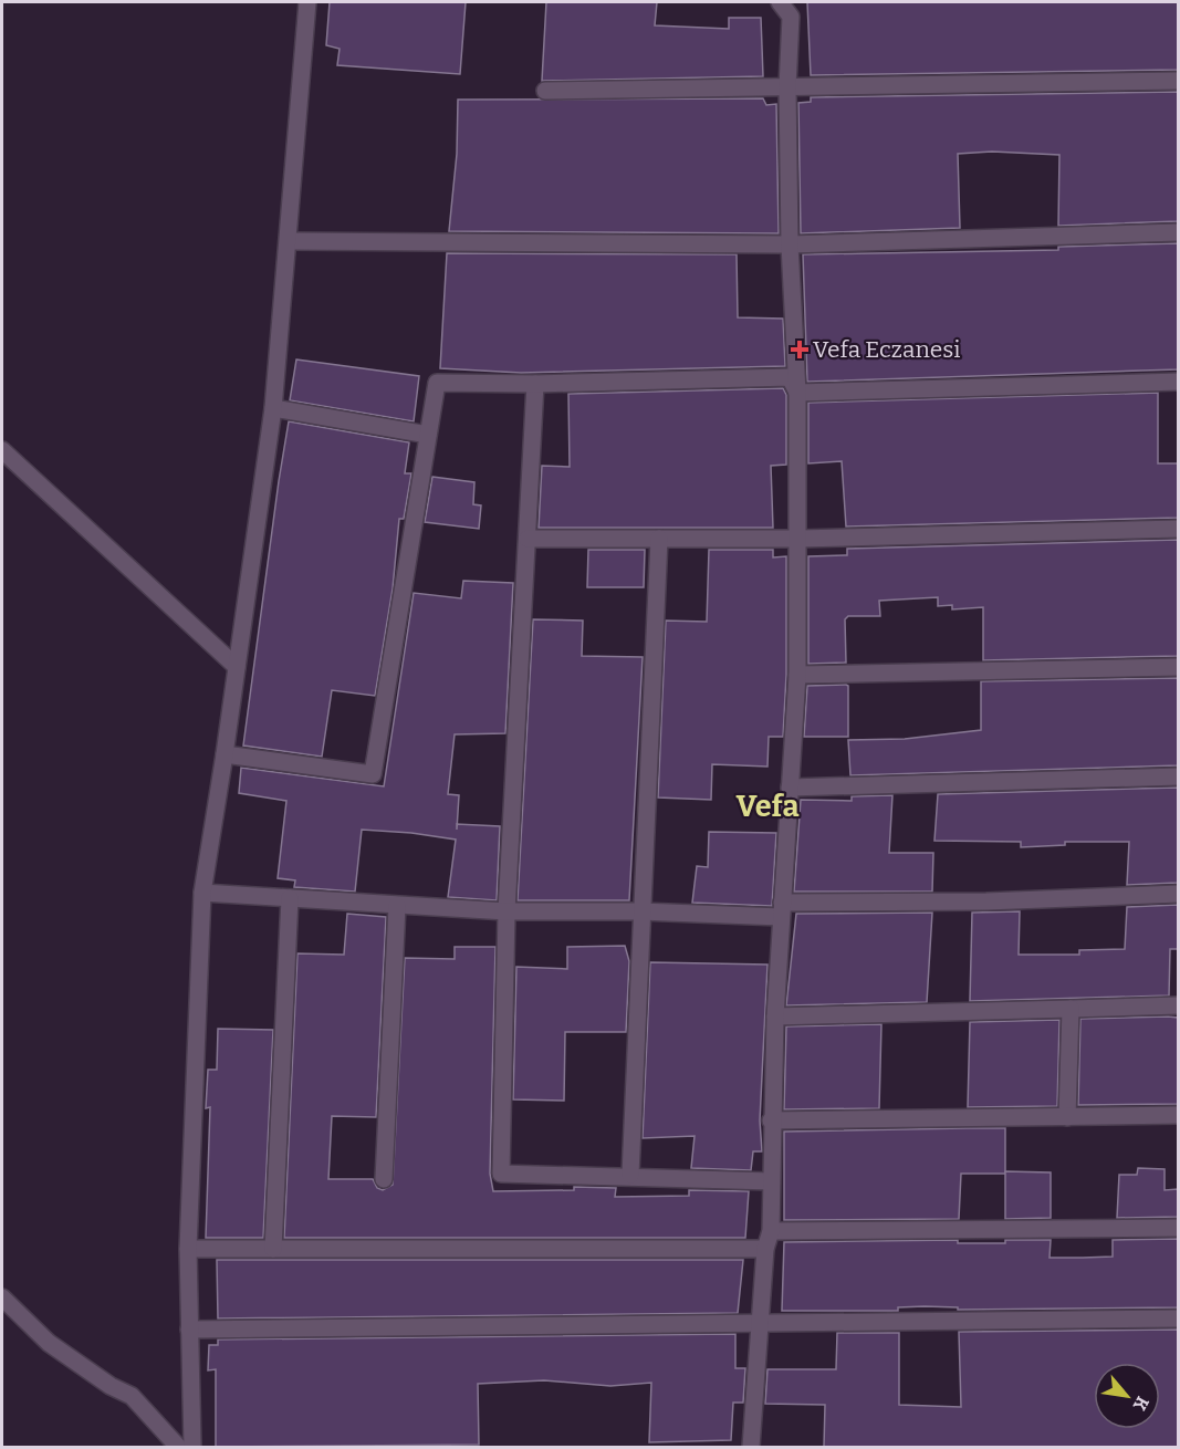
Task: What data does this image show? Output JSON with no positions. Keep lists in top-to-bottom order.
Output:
{
  "districts": ["Vefa"],
  "places": {
    "health": ["Vefa Eczanesi"]
  },
  "north": "bottom right"
}
